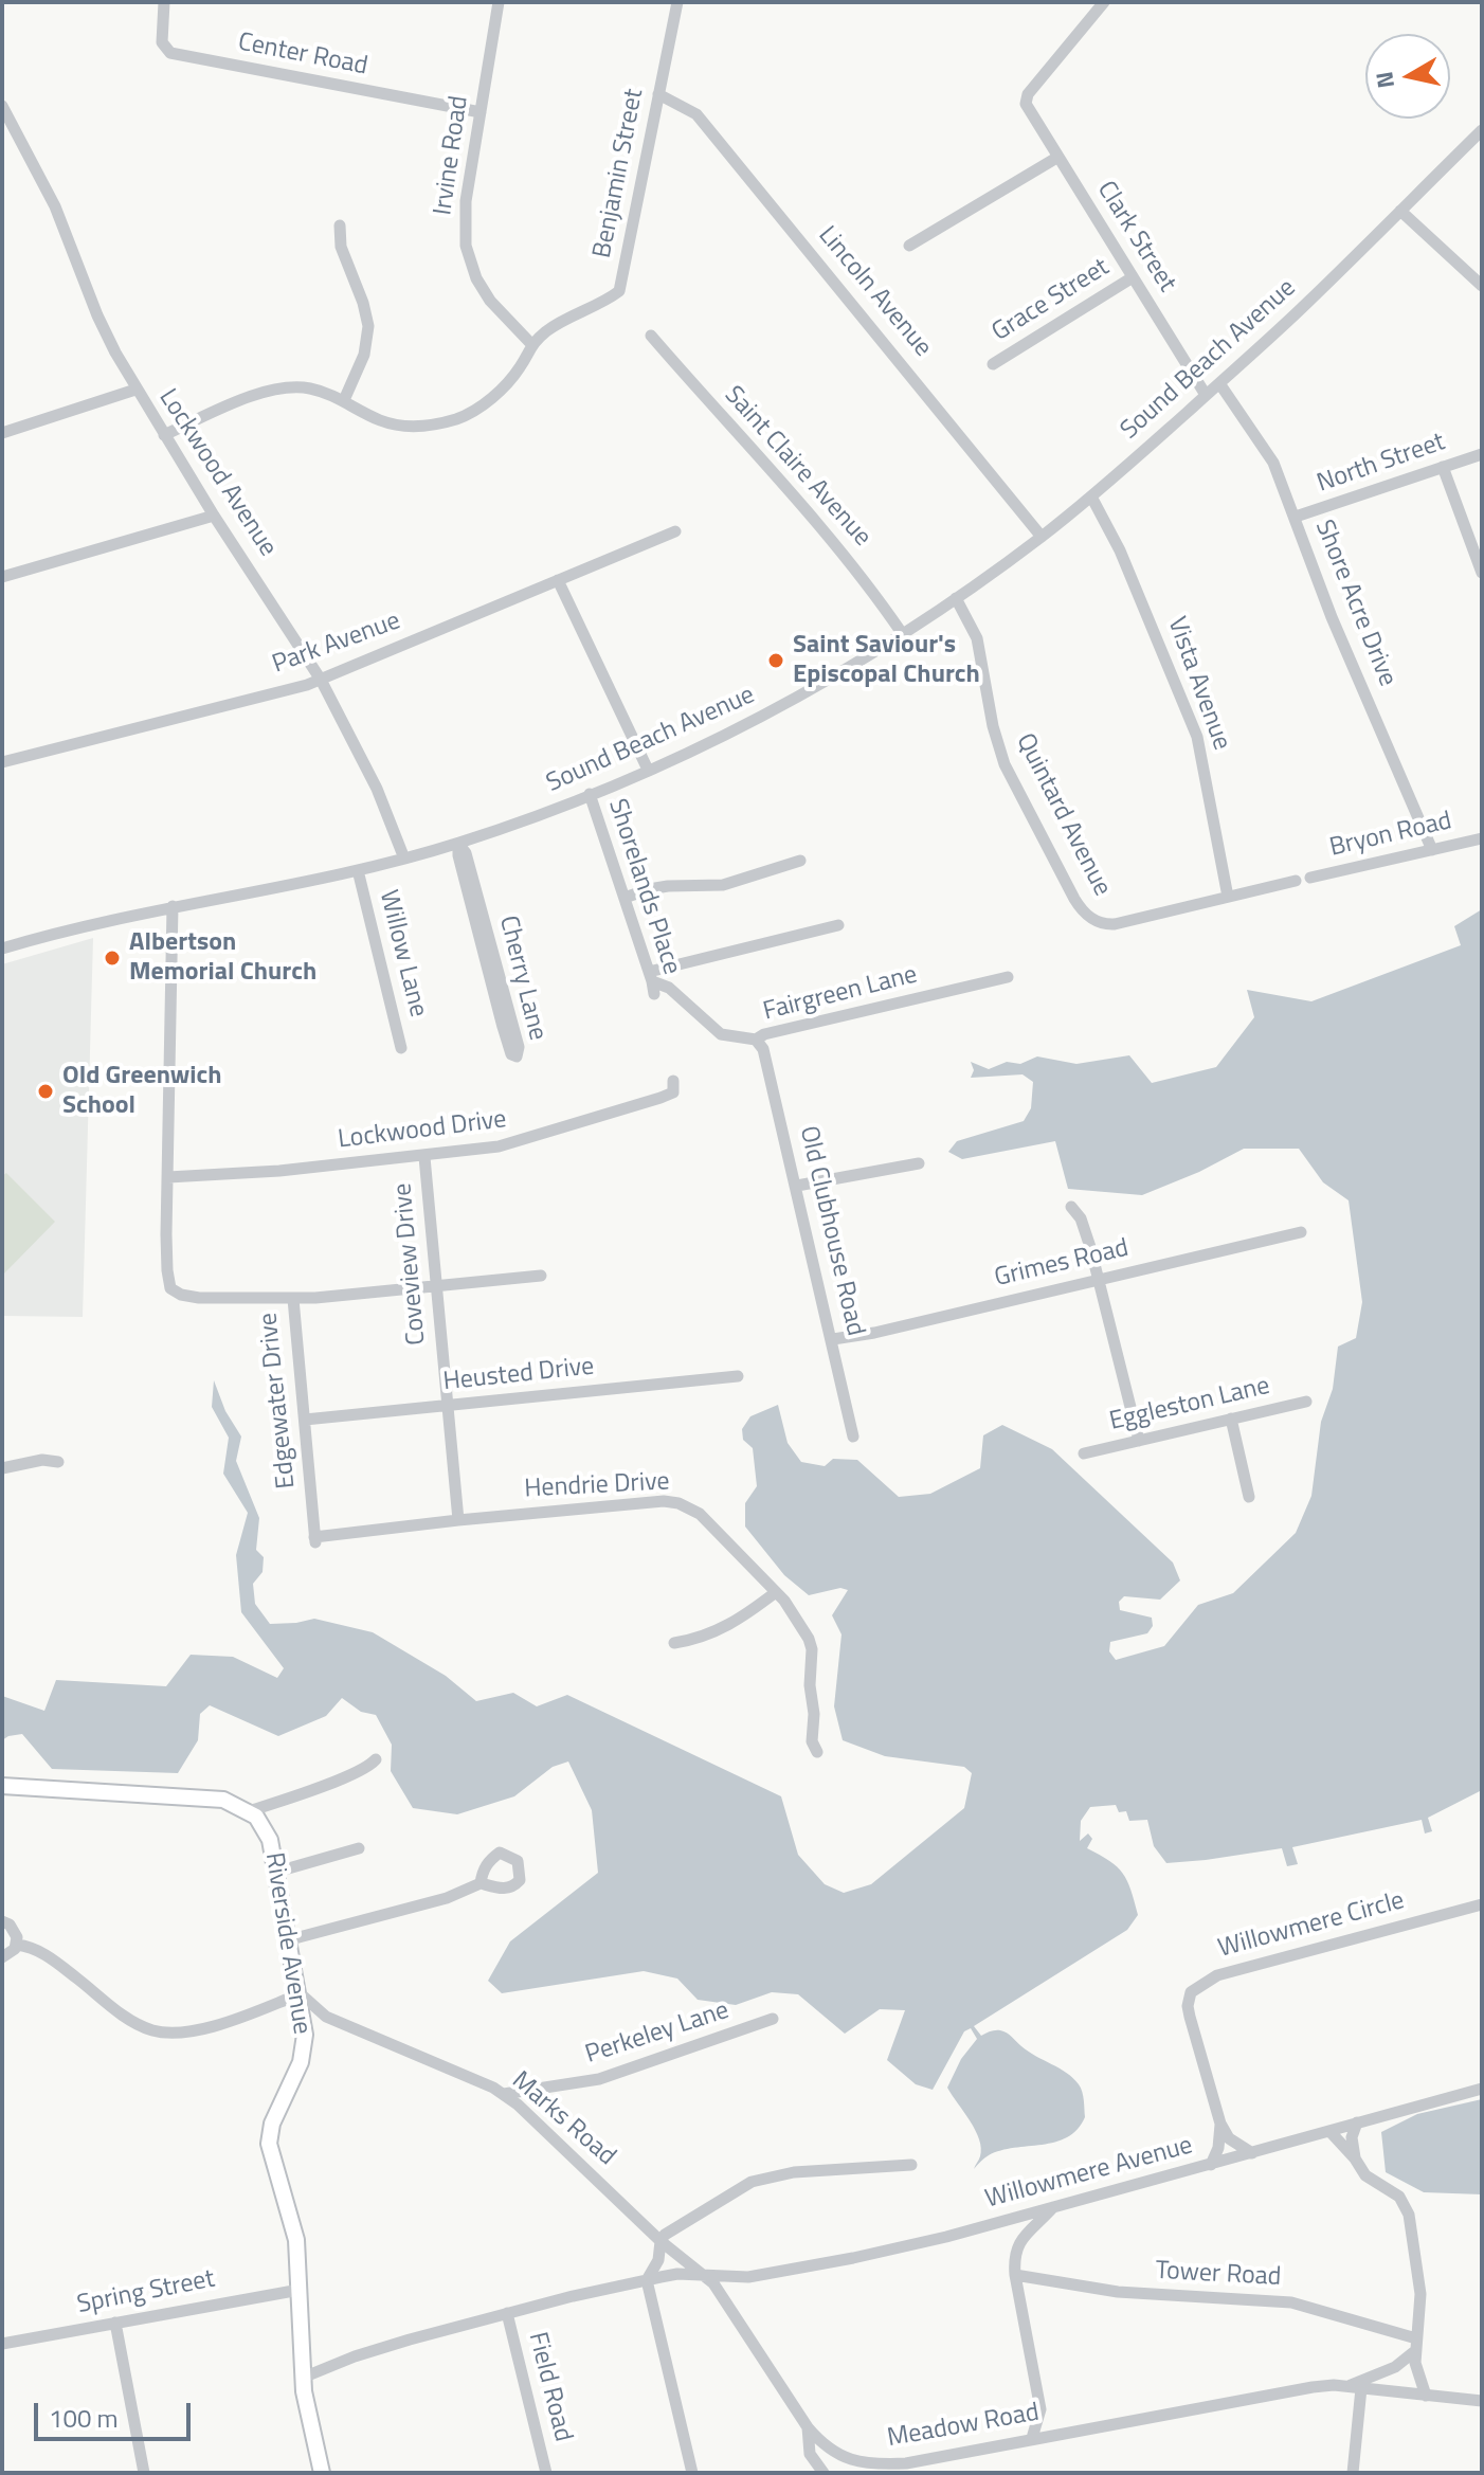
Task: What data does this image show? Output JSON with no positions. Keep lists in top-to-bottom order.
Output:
{
  "streets": {
    "street": [
      "Center Road",
      "Irvine Road",
      "Benjamin Street",
      "Clark Street",
      "Lincoln Avenue",
      "Grace Street",
      "Sound Beach Avenue",
      "North Street",
      "Saint Claire Avenue",
      "Lockwood Avenue",
      "Shore Acre Drive",
      "Park Avenue",
      "Vista Avenue",
      "Quintard Avenue",
      "Bryon Road",
      "Shorelands Place",
      "Willow Lane",
      "Cherry Lane",
      "Fairgreen Lane",
      "Lockwood Drive",
      "Old Clubhouse Road",
      "Coveview Drive",
      "Grimes Road",
      "Heusted Drive",
      "Edgewater Drive",
      "Eggleston Lane",
      "Hendrie Drive",
      "Willowmere Circle",
      "Riverside Avenue",
      "Perkeley Lane",
      "Marks Road",
      "Willowmere Avenue",
      "Tower Road",
      "Spring Street",
      "Field Road",
      "Meadow Road"
    ]
  },
  "crossings": [
    ["Center Road", "Irvine Road"],
    ["Irvine Road", "Benjamin Street"],
    ["Benjamin Street", "Lincoln Avenue"],
    ["Benjamin Street", "Lockwood Avenue"],
    ["Clark Street", "Grace Street"],
    ["Clark Street", "Sound Beach Avenue"],
    ["Lincoln Avenue", "Sound Beach Avenue"],
    ["Sound Beach Avenue", "Saint Claire Avenue"],
    ["Sound Beach Avenue", "Lockwood Avenue"],
    ["Sound Beach Avenue", "Shore Acre Drive"],
    ["Sound Beach Avenue", "Vista Avenue"],
    ["Sound Beach Avenue", "Quintard Avenue"],
    ["Sound Beach Avenue", "Shorelands Place"],
    ["Sound Beach Avenue", "Willow Lane"],
    ["Sound Beach Avenue", "Cherry Lane"],
    ["Sound Beach Avenue", "Edgewater Drive"],
    ["North Street", "Shore Acre Drive"],
    ["Lockwood Avenue", "Park Avenue"],
    ["Shore Acre Drive", "Bryon Road"],
    ["Vista Avenue", "Quintard Avenue"],
    ["Shorelands Place", "Fairgreen Lane"],
    ["Fairgreen Lane", "Old Clubhouse Road"],
    ["Lockwood Drive", "Coveview Drive"],
    ["Lockwood Drive", "Edgewater Drive"],
    ["Old Clubhouse Road", "Grimes Road"],
    ["Coveview Drive", "Heusted Drive"],
    ["Coveview Drive", "Hendrie Drive"],
    ["Heusted Drive", "Edgewater Drive"],
    ["Edgewater Drive", "Hendrie Drive"],
    ["Willowmere Circle", "Willowmere Avenue"],
    ["Riverside Avenue", "Marks Road"],
    ["Riverside Avenue", "Spring Street"],
    ["Perkeley Lane", "Marks Road"],
    ["Marks Road", "Willowmere Avenue"],
    ["Marks Road", "Meadow Road"],
    ["Willowmere Avenue", "Meadow Road"]
  ],
  "places": ["Saint Saviour's Episcopal Church", "Albertson Memorial Church", "Old Greenwich School"],
  "scale_bar": "100 m",
  "north": "left"
}
